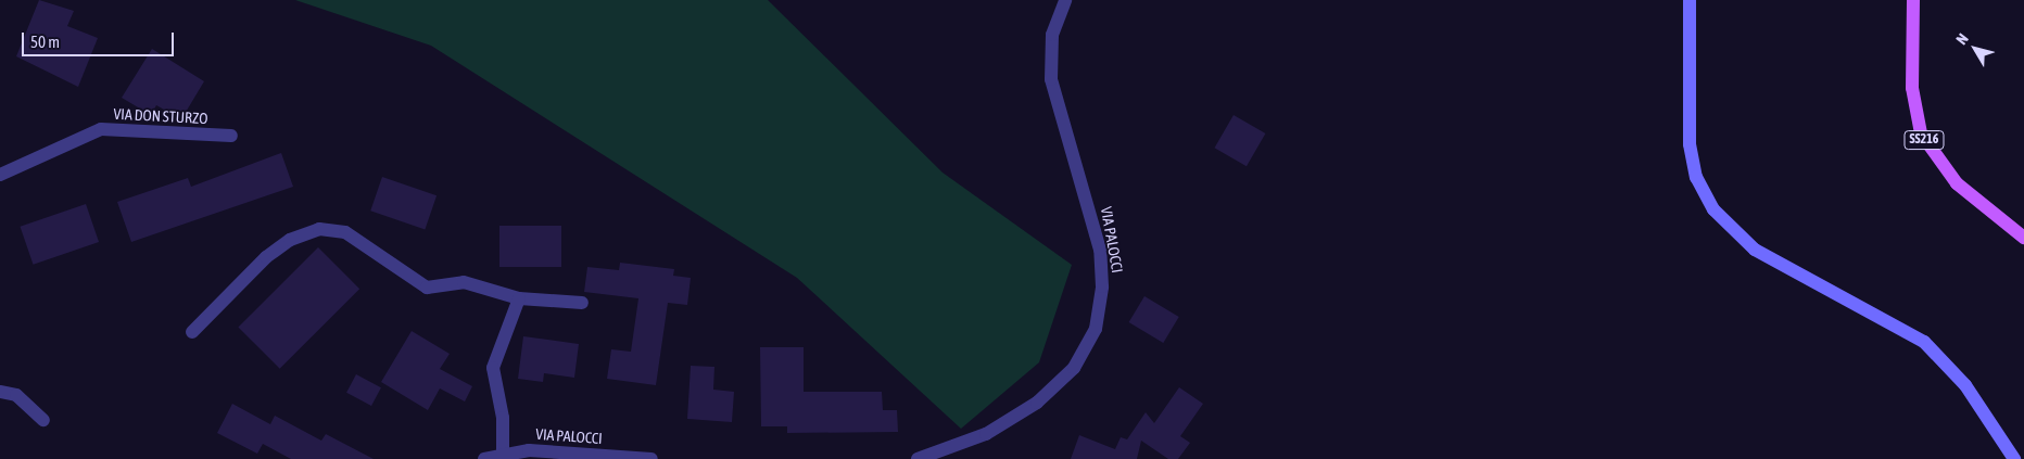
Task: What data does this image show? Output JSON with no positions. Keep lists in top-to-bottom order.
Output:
{
  "streets": {
    "main road": ["SS216"],
    "street": ["VIA DON STURZO", "VIA PALOCCI"]
  },
  "scale_bar": "50 m",
  "north": "top left"
}
